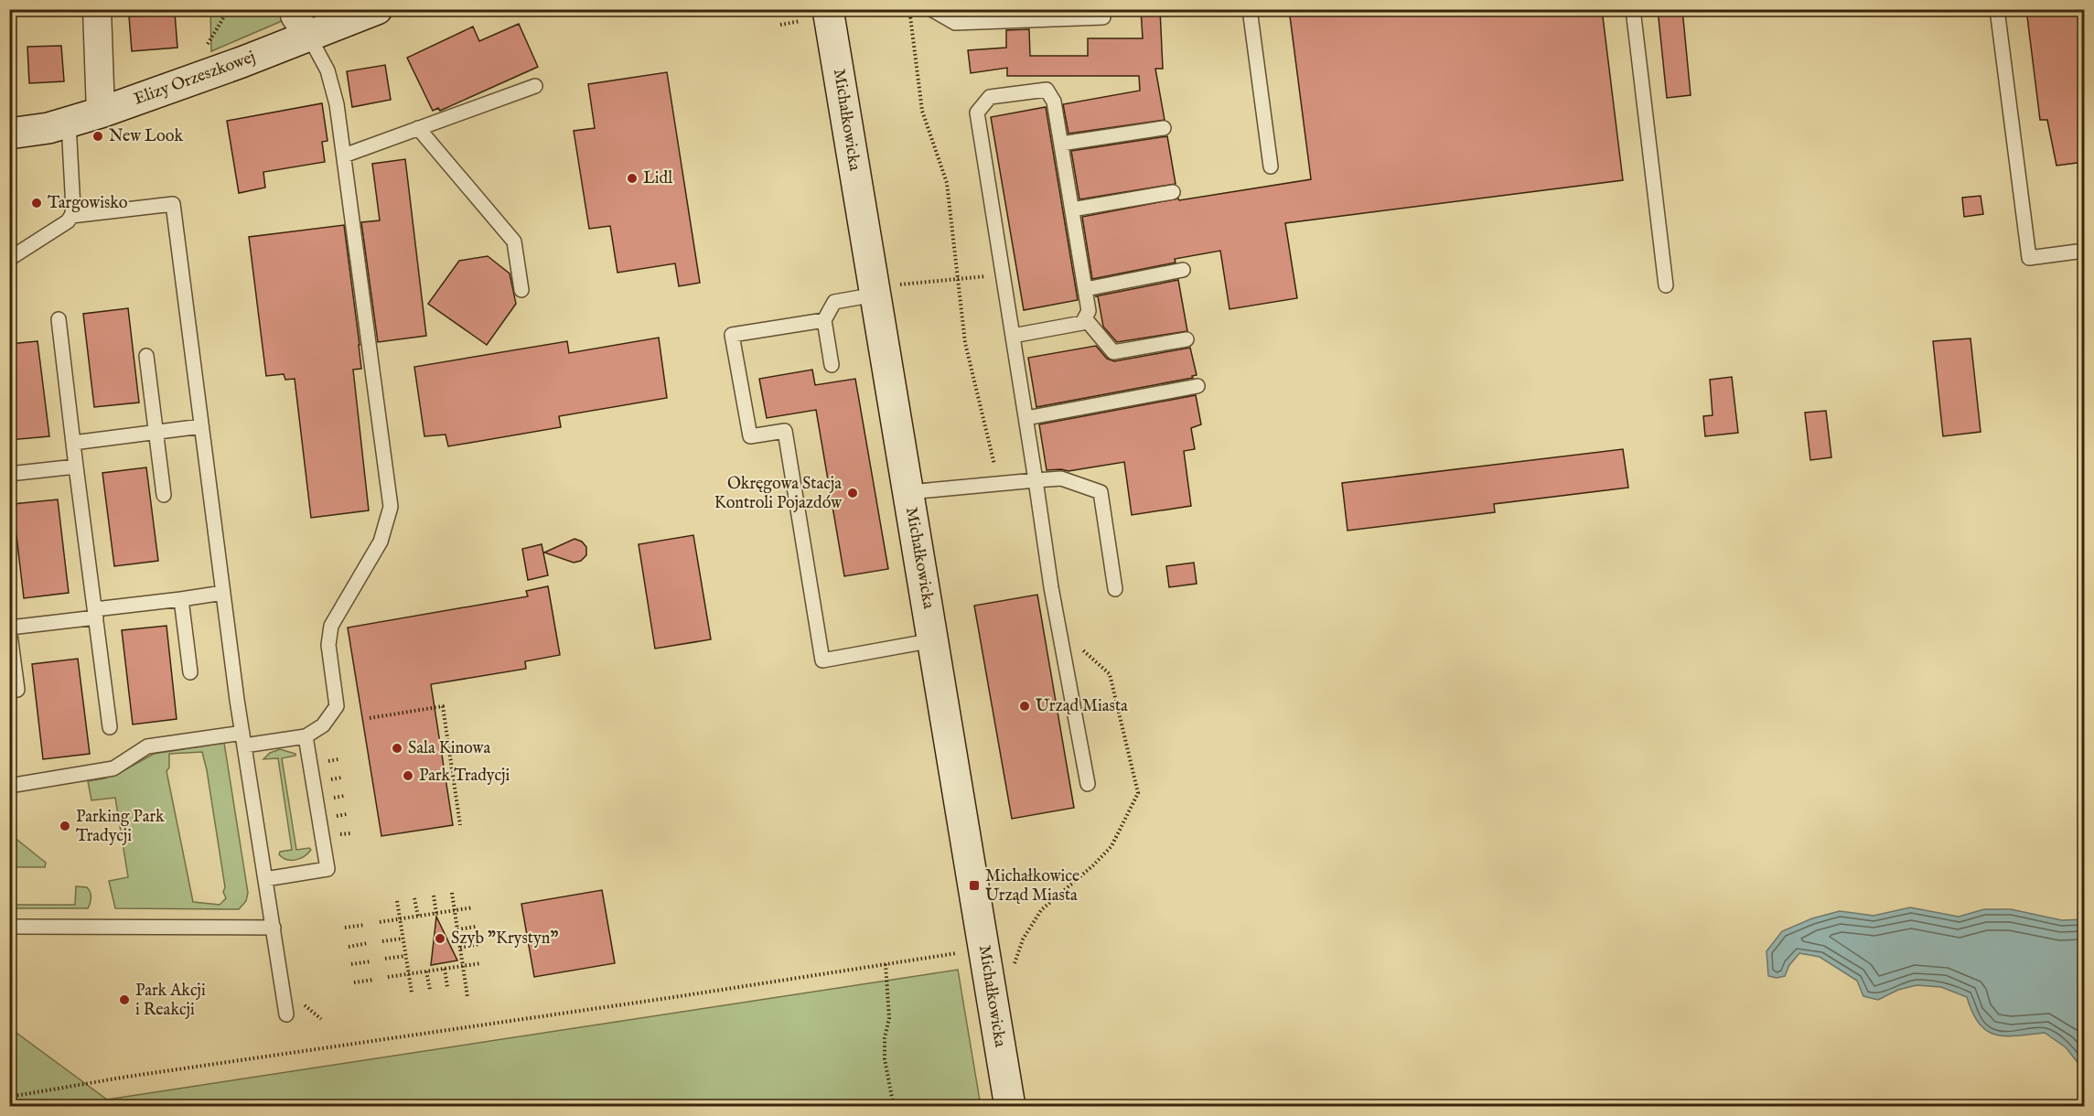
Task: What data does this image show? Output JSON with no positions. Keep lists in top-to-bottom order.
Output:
{
  "streets": {
    "street": ["Elizy Orzeszkowej", "Michałkowicka"]
  },
  "places": {
    "other": [
      "New Look",
      "Lidl",
      "Targowisko",
      "Okręgowa Stacja Kontroli Pojazdów",
      "Urząd Miasta",
      "Sala Kinowa",
      "Park Tradycji",
      "Parking Park Tradycji",
      "Szyb \"Krystyn\"",
      "Park Akcji i Reakcji"
    ],
    "transit": ["Michałkowice Urząd Miasta"]
  }
}
